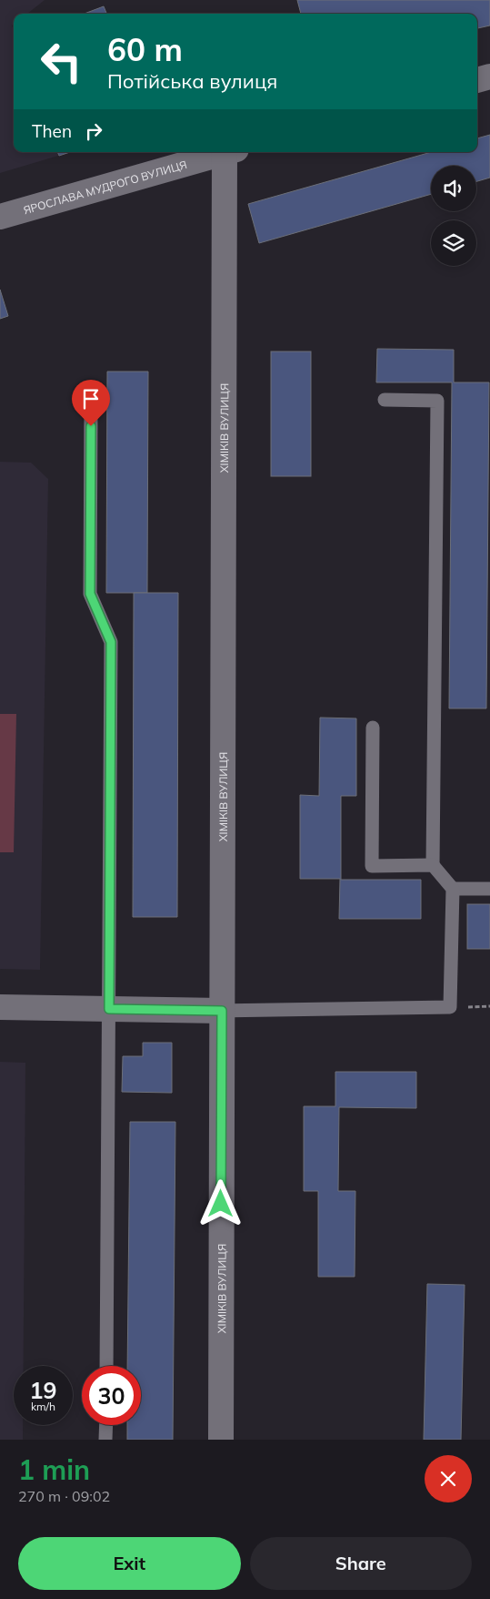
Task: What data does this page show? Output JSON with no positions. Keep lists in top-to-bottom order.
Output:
{
  "streets": {
    "street": ["ЯРОСЛАВА МУДРОГО ВУЛИЦЯ", "ХІМІКІВ ВУЛИЦЯ"]
  },
  "page": {
    "turn": ["60 m", "Потійська вулиця"],
    "then": "Then",
    "speed": "19 km/h",
    "limit": "30",
    "heading": ["1 min", "270 m · 09:02"],
    "buttons": ["Exit", "Share"]
  }
}
